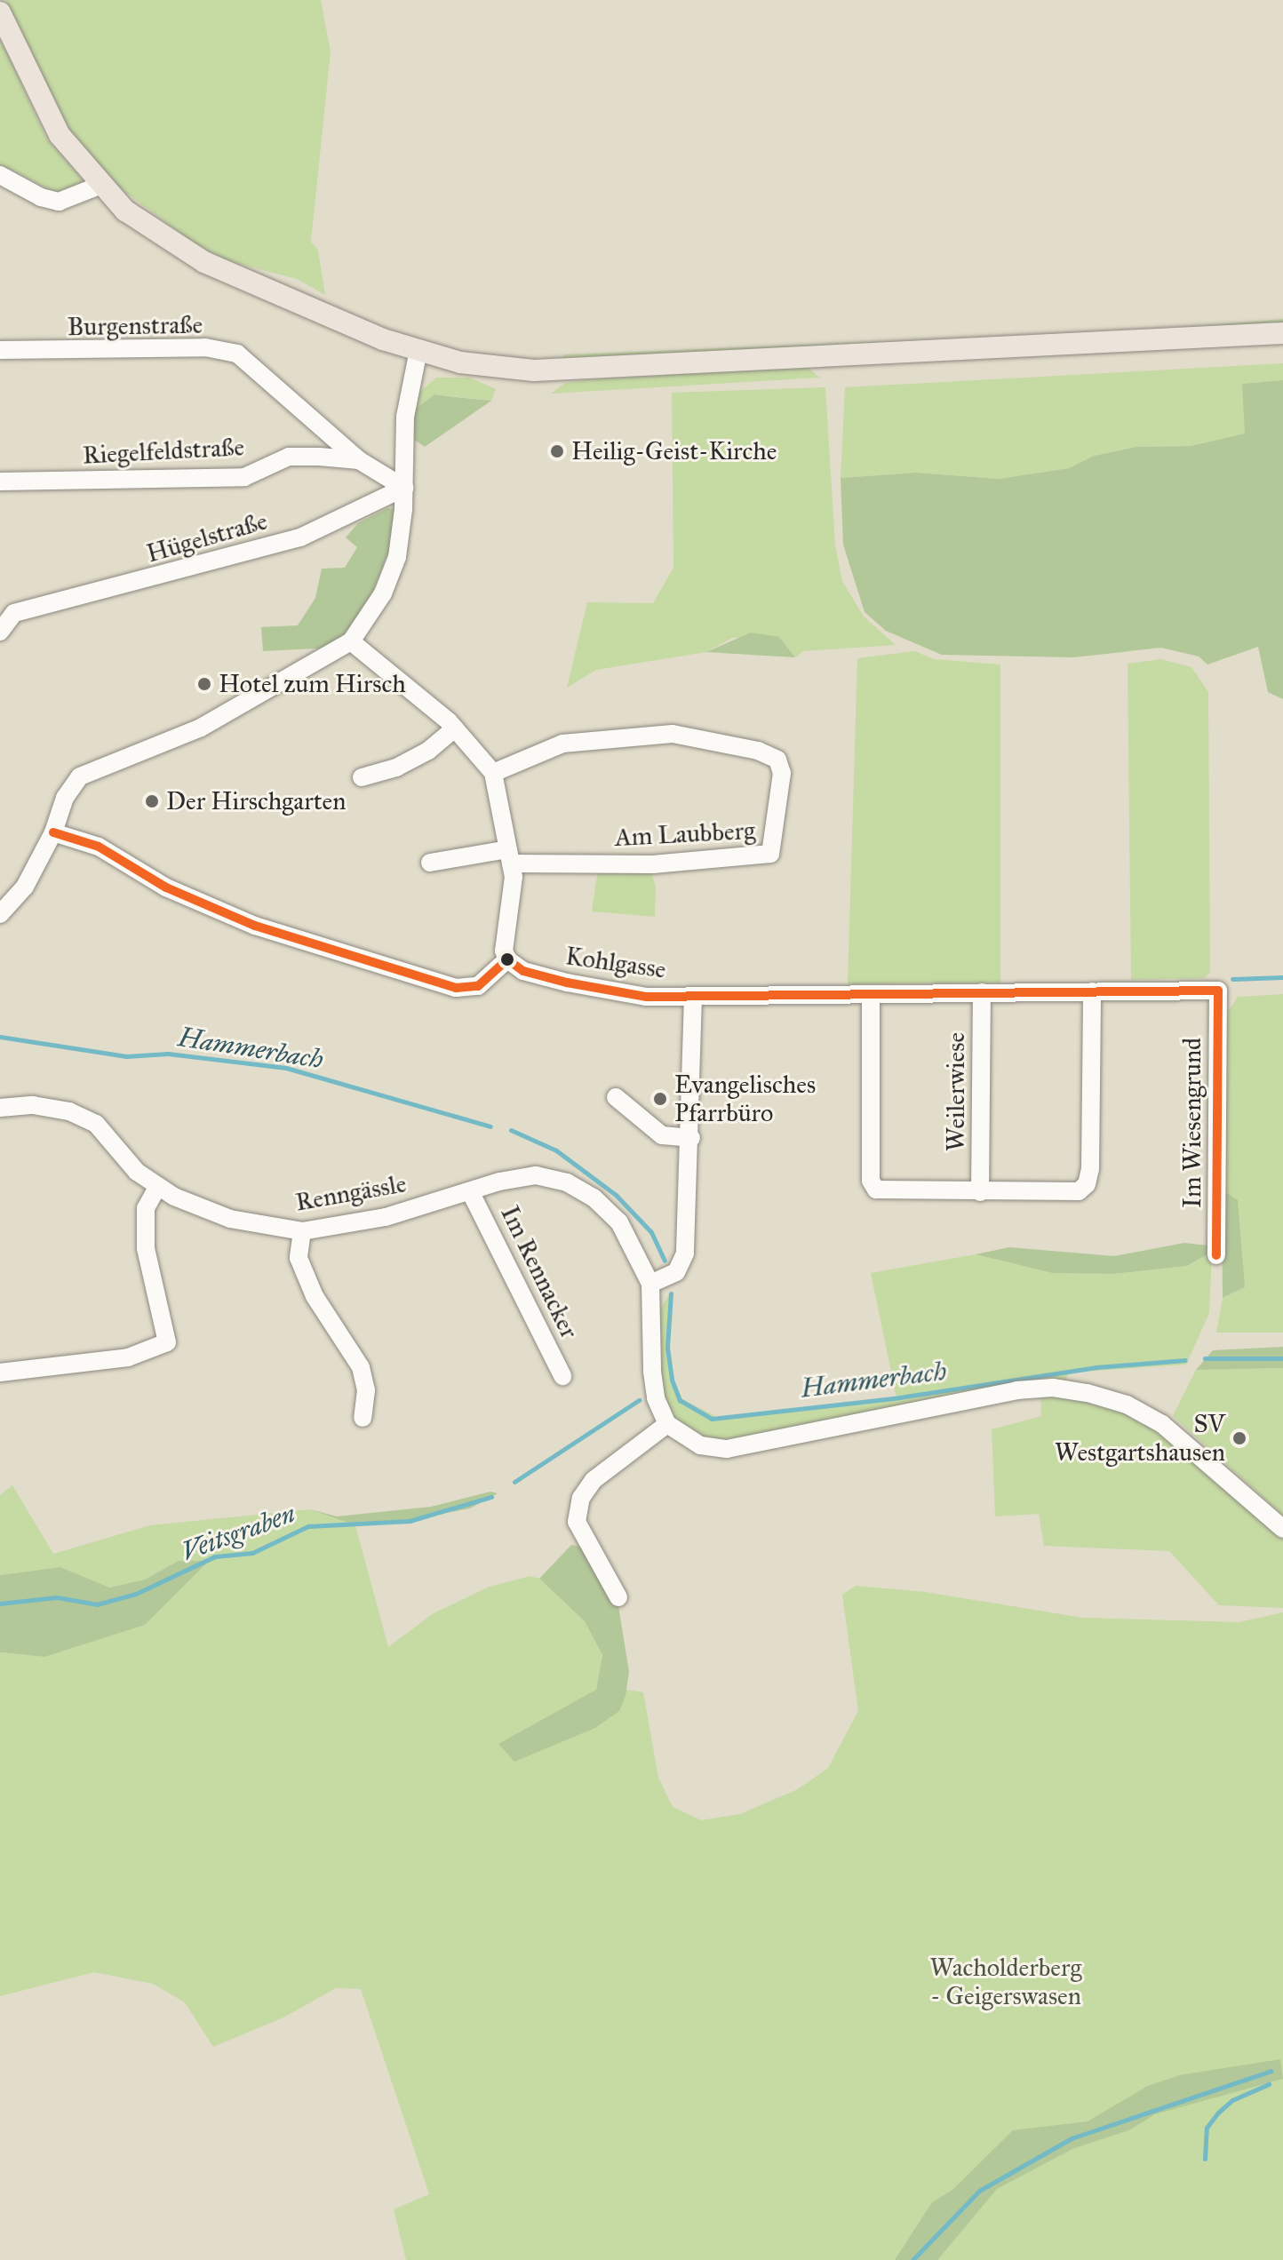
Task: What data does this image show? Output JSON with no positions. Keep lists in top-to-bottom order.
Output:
{
  "streets": {
    "street": [
      "Burgenstraße",
      "Riegelfeldstraße",
      "Hügelstraße",
      "Am Laubberg",
      "Kohlgasse",
      "Weilerwiese",
      "Im Wiesengrund",
      "Renngässle",
      "Im Rennacker"
    ]
  },
  "crossings": [
    ["Burgenstraße", "Riegelfeldstraße"],
    ["Riegelfeldstraße", "Hügelstraße"],
    ["Kohlgasse", "Weilerwiese"],
    ["Kohlgasse", "Im Wiesengrund"],
    ["Renngässle", "Im Rennacker"]
  ],
  "water": ["Hammerbach", "Veitsgraben"],
  "parks": ["Wacholderberg - Geigerswasen"],
  "places": [
    "Heilig-Geist-Kirche",
    "Hotel zum Hirsch",
    "Der Hirschgarten",
    "Evangelisches Pfarrbüro",
    "SV Westgartshausen"
  ]
}
